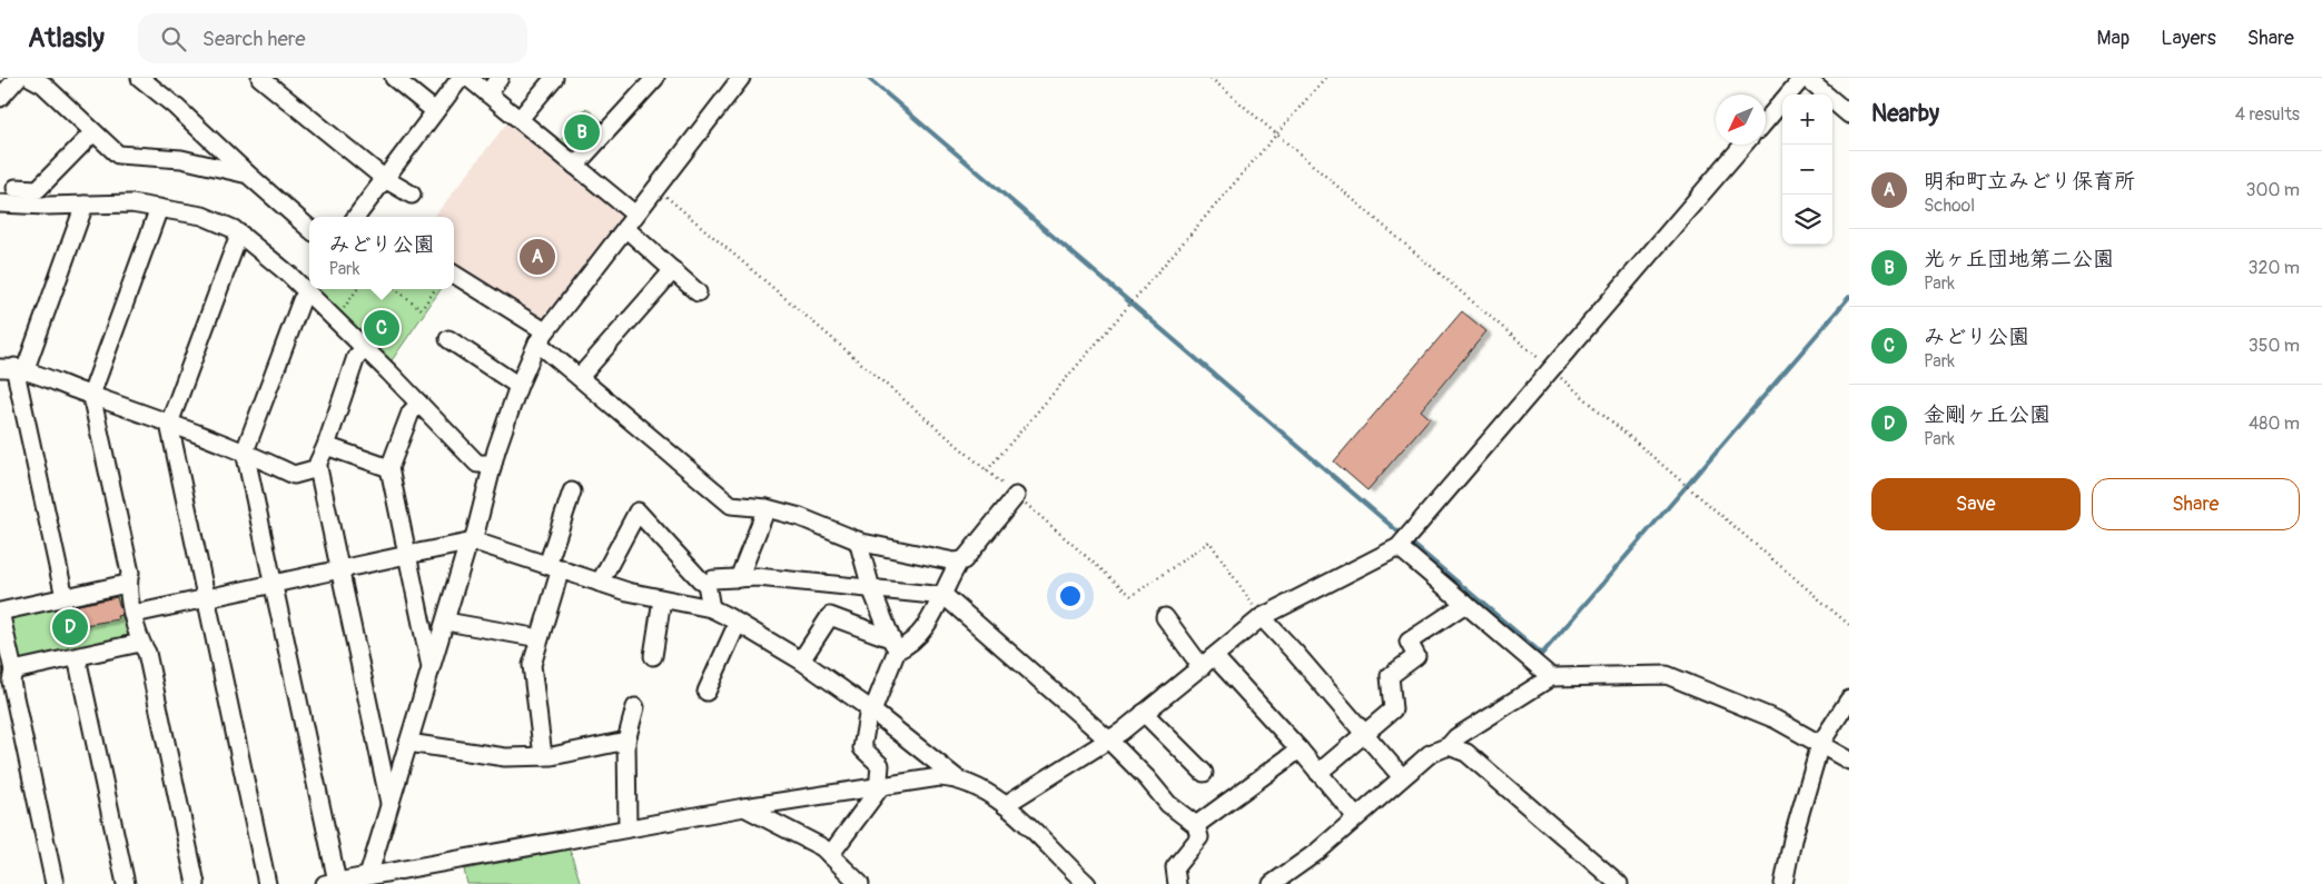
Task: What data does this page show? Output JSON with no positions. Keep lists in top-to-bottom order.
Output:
{
  "north": "bottom left",
  "page": {
    "header": "Atlasly",
    "search": "Search here",
    "nav": ["Map", "Layers", "Share"],
    "heading": ["Nearby", "4 results"],
    "map_buttons": ["+", "−"],
    "pins": [
      "B",
      "A",
      "C",
      "D"
    ],
    "list": [
      {
        "mark": "A",
        "name": "明和町立みどり保育所",
        "note": "School",
        "value": "300 m"
      },
      {
        "mark": "B",
        "name": "光ヶ丘団地第二公園",
        "note": "Park",
        "value": "320 m"
      },
      {
        "mark": "C",
        "name": "みどり公園",
        "note": "Park",
        "value": "350 m"
      },
      {
        "mark": "D",
        "name": "金剛ヶ丘公園",
        "note": "Park",
        "value": "480 m"
      }
    ],
    "popup": ["みどり公園", "Park"],
    "buttons": ["Save", "Share"]
  }
}
